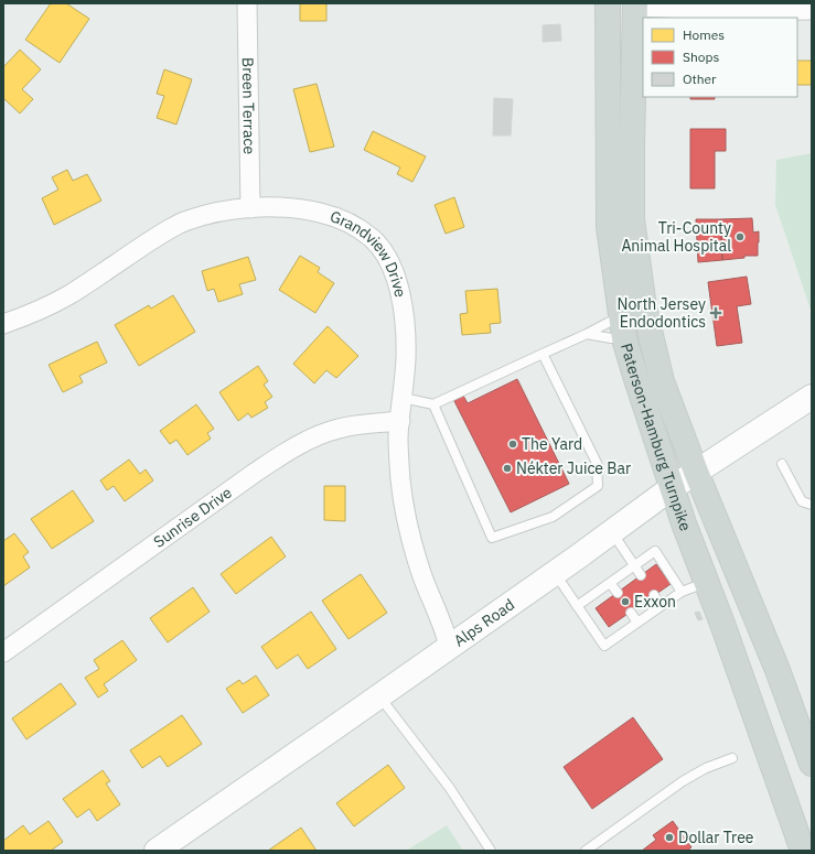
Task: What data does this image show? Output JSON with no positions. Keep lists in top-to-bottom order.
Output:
{
  "streets": {
    "main road": ["Paterson-Hamburg Turnpike", "Alps Road"],
    "street": ["Breen Terrace", "Grandview Drive", "Sunrise Drive"]
  },
  "crossings": [
    ["Breen Terrace", "Grandview Drive"],
    ["Grandview Drive", "Sunrise Drive"],
    ["Grandview Drive", "Alps Road"],
    ["Paterson-Hamburg Turnpike", "Alps Road"]
  ],
  "places": {
    "other": [
      "Tri-County Animal Hospital",
      "The Yard",
      "Nékter Juice Bar",
      "Exxon",
      "Dollar Tree"
    ],
    "health": ["North Jersey Endodontics"]
  },
  "legend": ["Homes", "Shops", "Other"]
}
